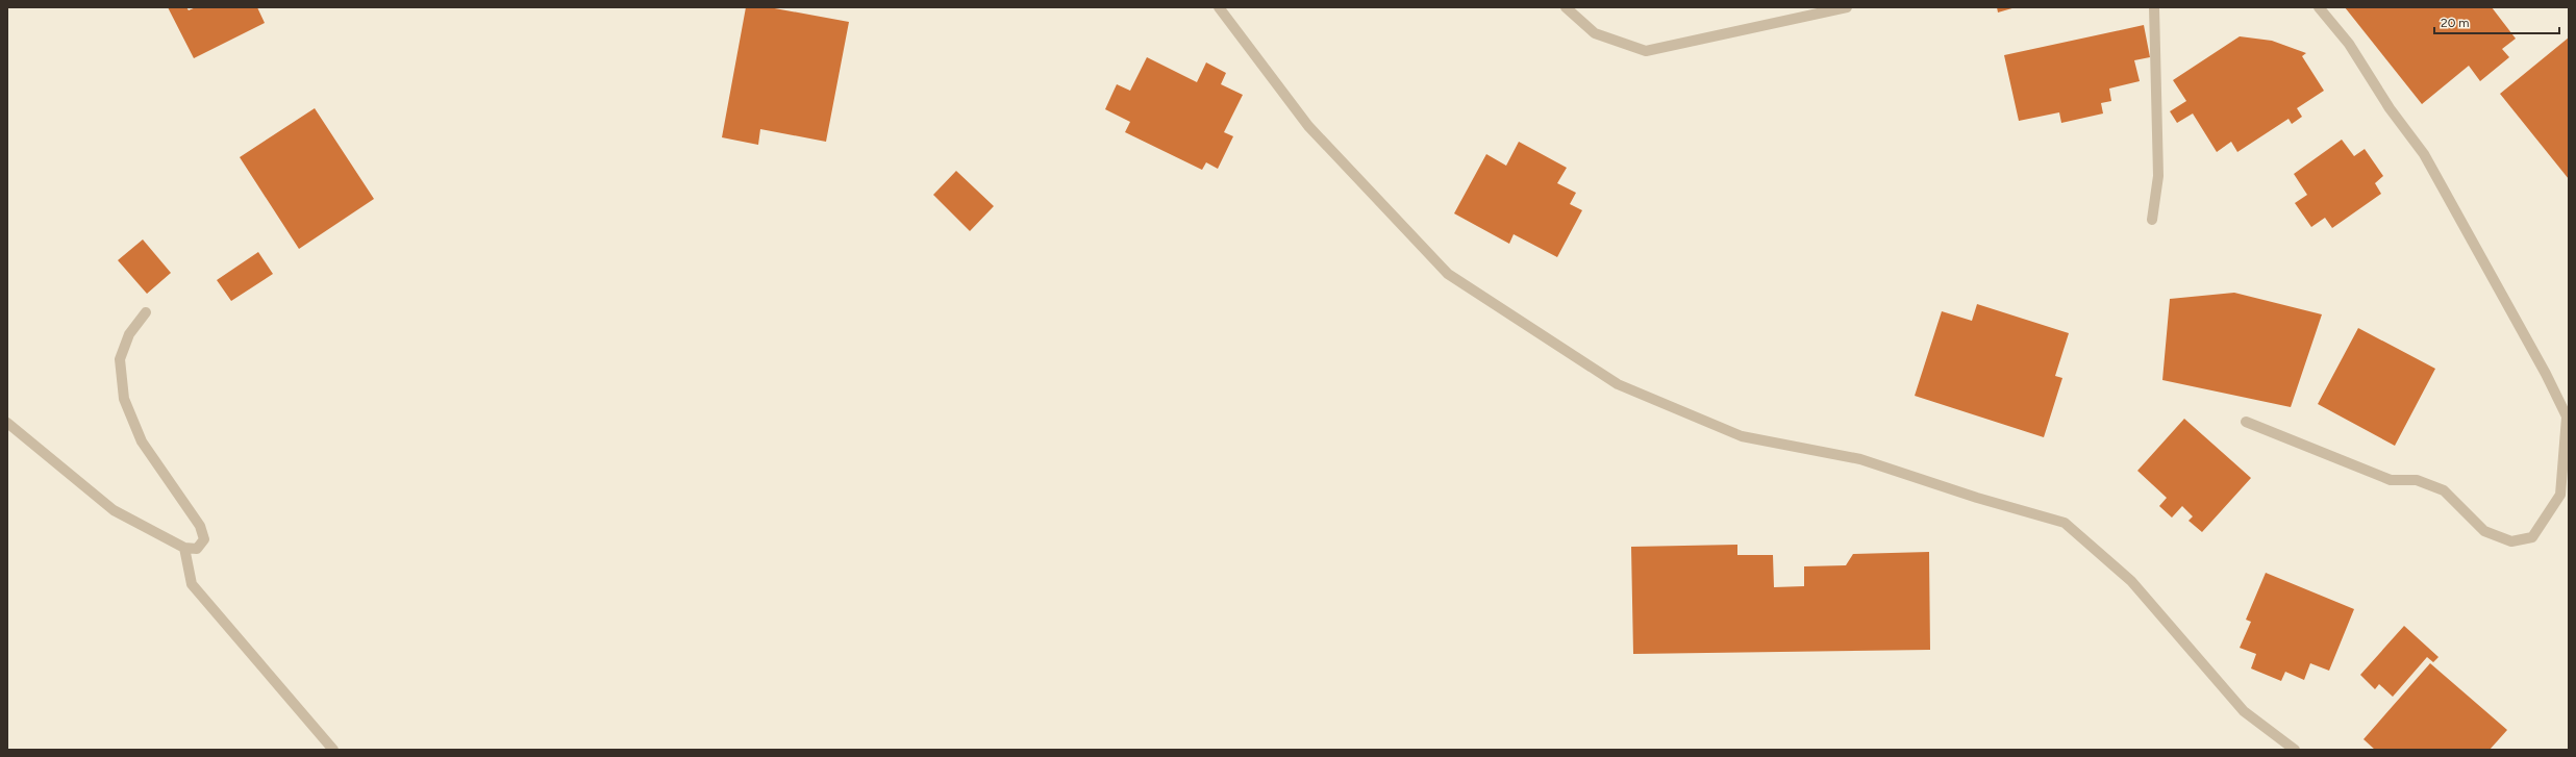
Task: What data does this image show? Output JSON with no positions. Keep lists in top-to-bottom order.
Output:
{
  "scale_bar": "20 m"
}
